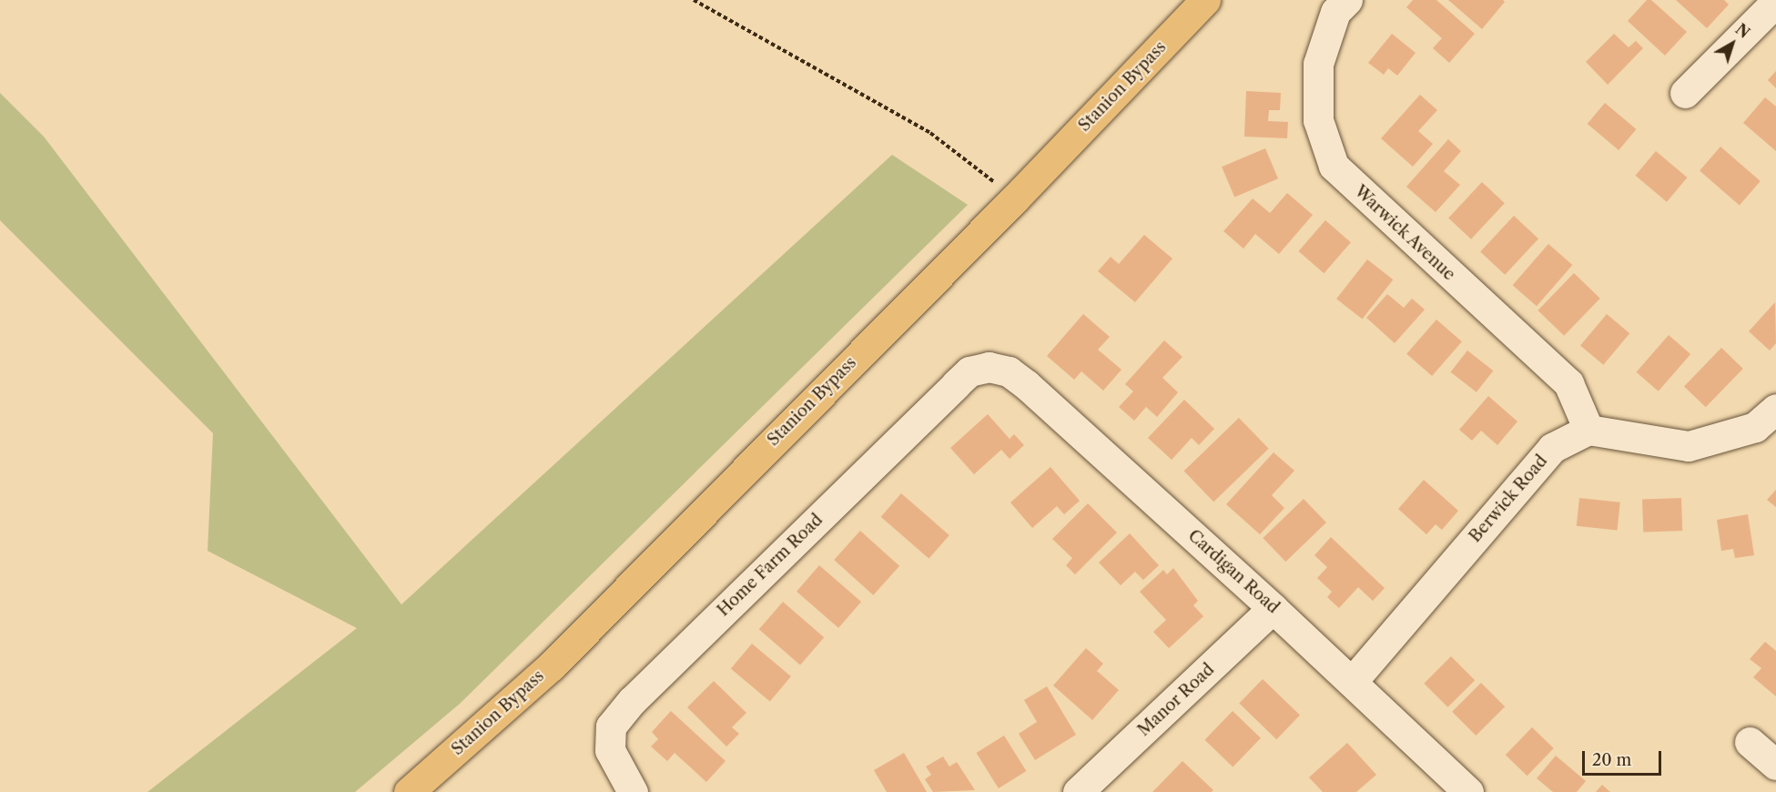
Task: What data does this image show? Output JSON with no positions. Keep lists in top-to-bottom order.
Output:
{
  "streets": {
    "main road": ["Stanion Bypass"],
    "street": [
      "Warwick Avenue",
      "Berwick Road",
      "Home Farm Road",
      "Cardigan Road",
      "Manor Road"
    ]
  },
  "crossings": [
    ["Warwick Avenue", "Berwick Road"],
    ["Berwick Road", "Cardigan Road"],
    ["Home Farm Road", "Cardigan Road"],
    ["Cardigan Road", "Manor Road"]
  ],
  "scale_bar": "20 m",
  "north": "top right"
}
